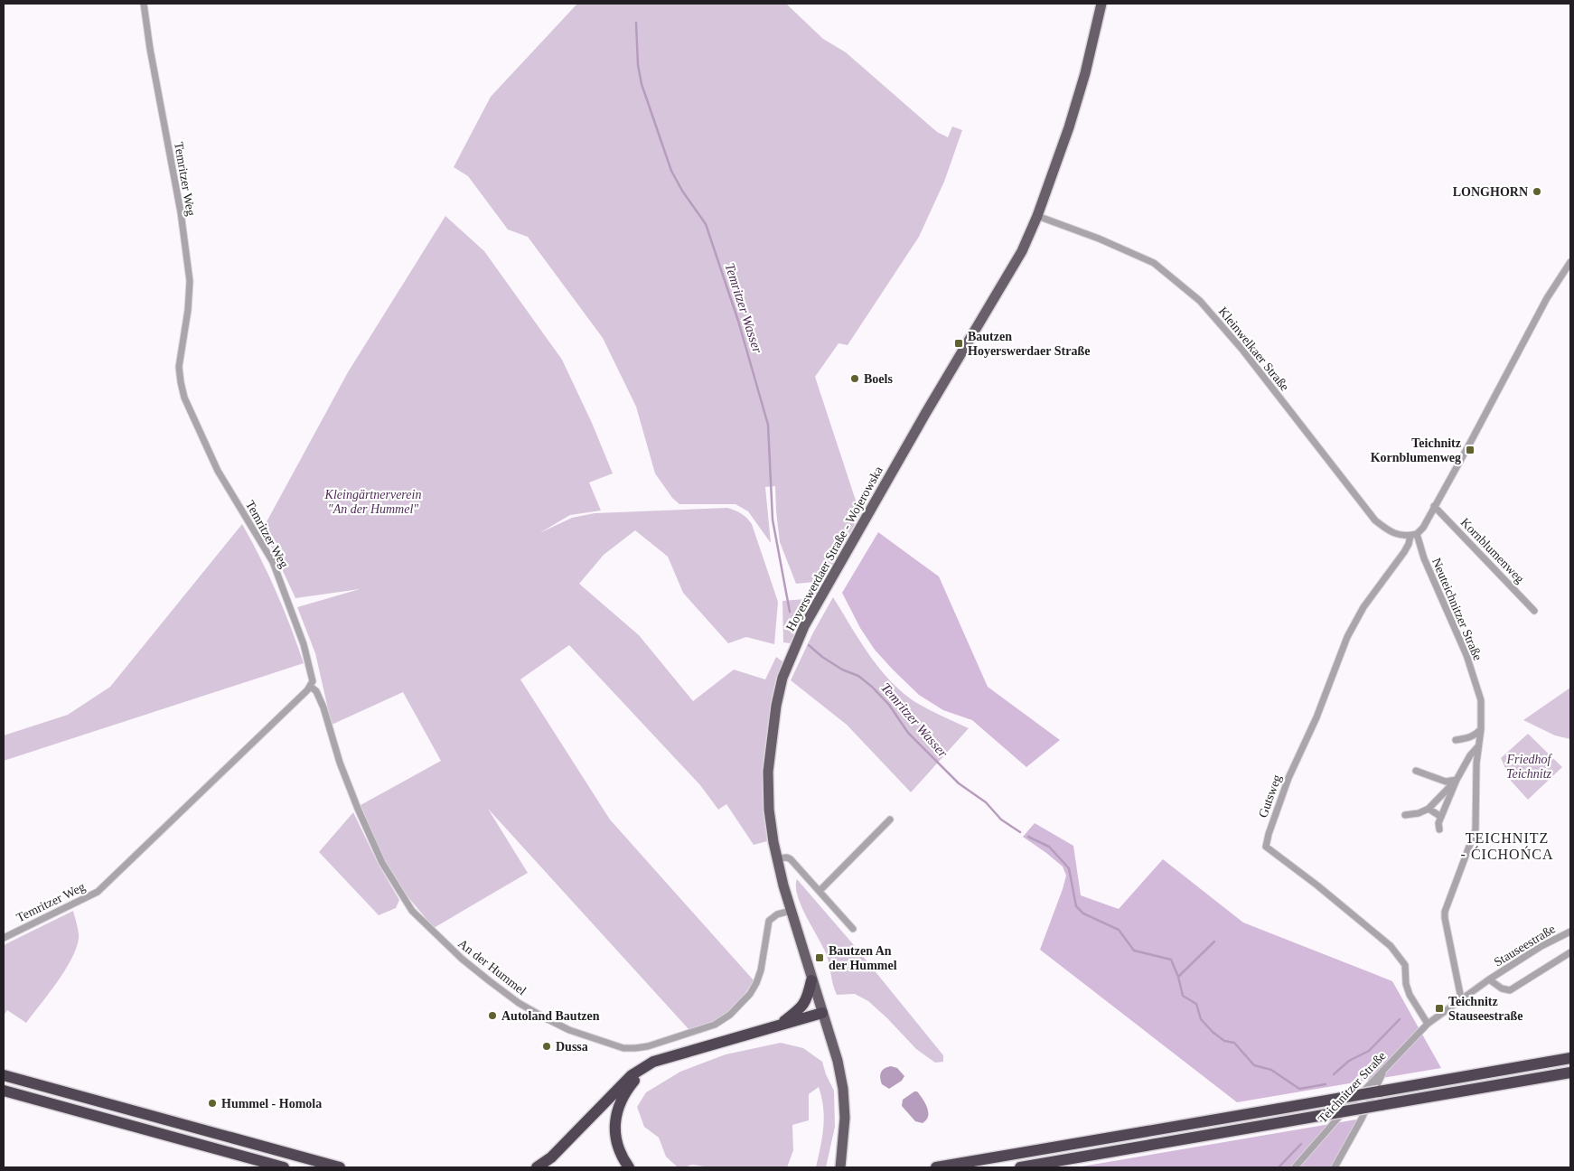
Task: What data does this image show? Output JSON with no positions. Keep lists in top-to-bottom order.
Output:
{
  "streets": {
    "main road": ["Hoyerswerdaer Straße - Wojerowska"],
    "street": [
      "Temritzer Weg",
      "Kleinwelkaer Straße",
      "Kornblumenweg",
      "Neuteichnitzer Straße",
      "Gutsweg",
      "Stauseestraße",
      "An der Hummel",
      "Teichnitzer Straße"
    ]
  },
  "crossings": [
    ["Temritzer Weg", "An der Hummel"],
    ["Kleinwelkaer Straße", "Hoyerswerdaer Straße - Wojerowska"],
    ["Kleinwelkaer Straße", "Neuteichnitzer Straße"],
    ["Kleinwelkaer Straße", "Gutsweg"],
    ["Hoyerswerdaer Straße - Wojerowska", "An der Hummel"],
    ["Neuteichnitzer Straße", "Gutsweg"],
    ["Neuteichnitzer Straße", "Stauseestraße"],
    ["Gutsweg", "Stauseestraße"],
    ["Gutsweg", "Teichnitzer Straße"],
    ["Stauseestraße", "Teichnitzer Straße"]
  ],
  "districts": ["TEICHNITZ - ĆICHOŃCA"],
  "water": ["Temritzer Wasser"],
  "parks": ["Kleingärtnerverein \"An der Hummel\"", "Friedhof Teichnitz"],
  "places": {
    "other": [
      "LONGHORN",
      "Boels",
      "Autoland Bautzen",
      "Dussa",
      "Hummel - Homola"
    ],
    "transit": [
      "Bautzen Hoyerswerdaer Straße",
      "Teichnitz Kornblumenweg",
      "Bautzen An der Hummel",
      "Teichnitz Stauseestraße"
    ]
  }
}
